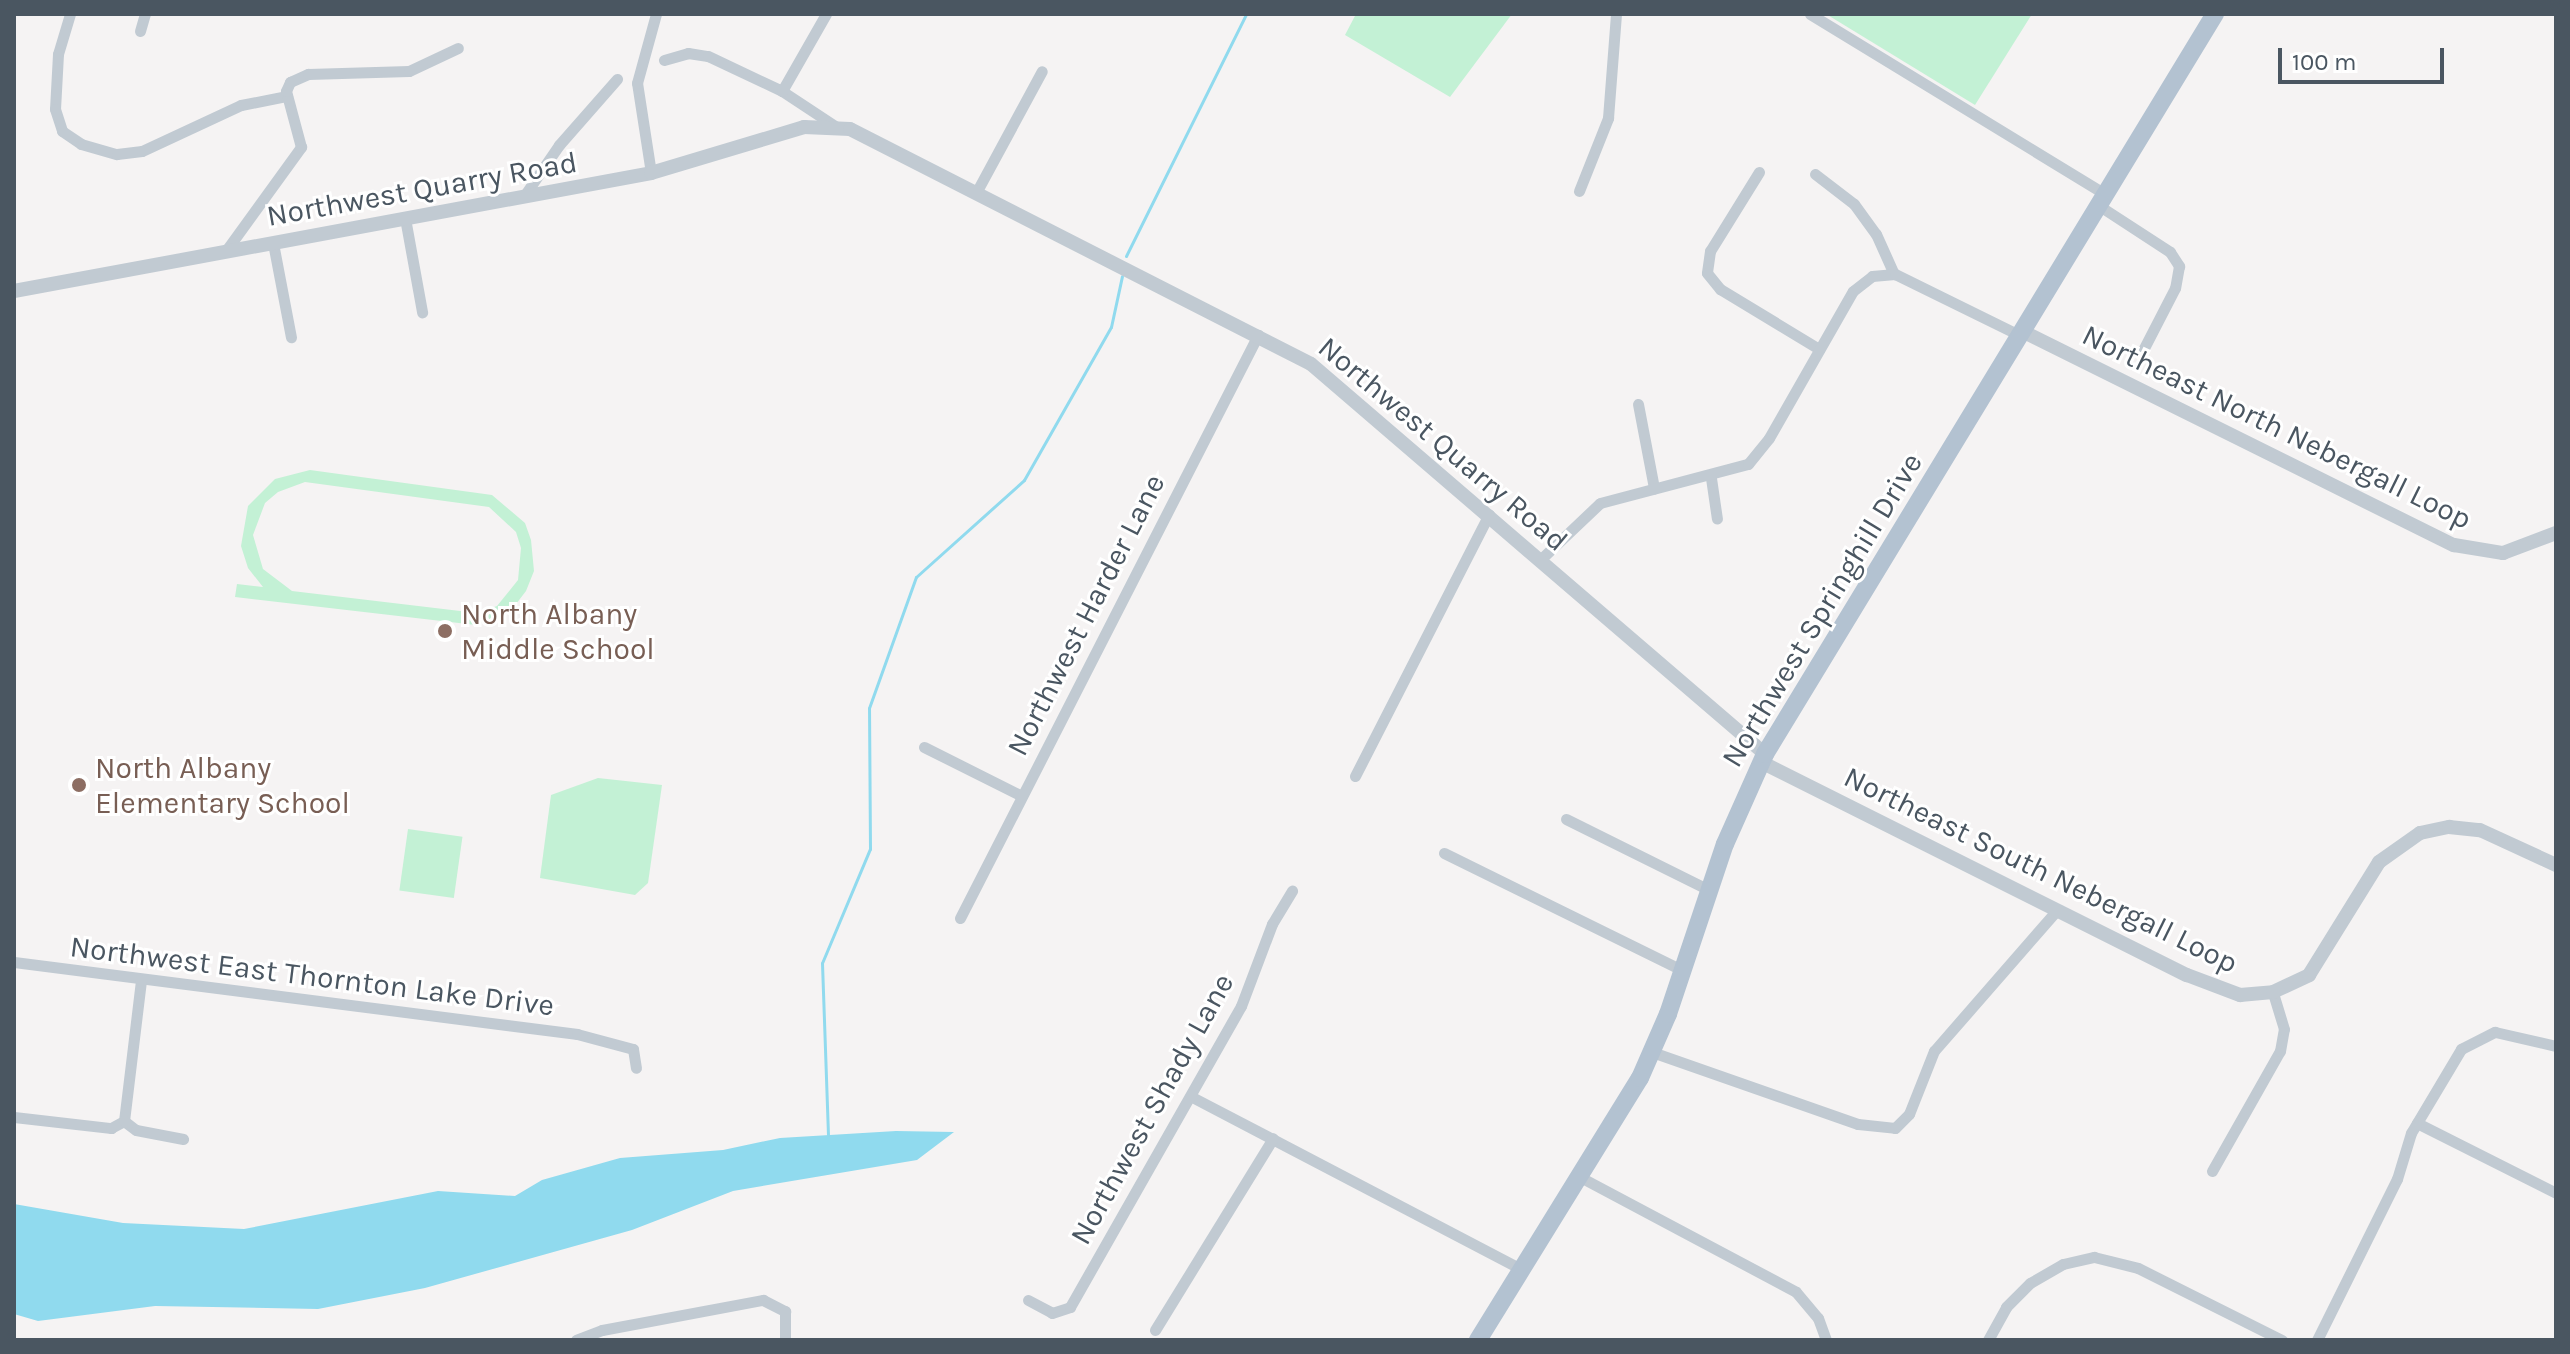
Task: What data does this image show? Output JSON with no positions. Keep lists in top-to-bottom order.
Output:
{
  "streets": {
    "main road": ["Northwest Springhill Drive"],
    "street": [
      "Northwest Quarry Road",
      "Northeast North Nebergall Loop",
      "Northwest Harder Lane",
      "Northeast South Nebergall Loop",
      "Northwest East Thornton Lake Drive",
      "Northwest Shady Lane"
    ]
  },
  "crossings": [
    ["Northwest Quarry Road", "Northwest Springhill Drive"],
    ["Northwest Quarry Road", "Northwest Harder Lane"],
    ["Northwest Quarry Road", "Northeast South Nebergall Loop"],
    ["Northeast North Nebergall Loop", "Northwest Springhill Drive"],
    ["Northwest Springhill Drive", "Northeast South Nebergall Loop"]
  ],
  "places": ["North Albany Middle School", "North Albany Elementary School"],
  "scale_bar": "100 m"
}
